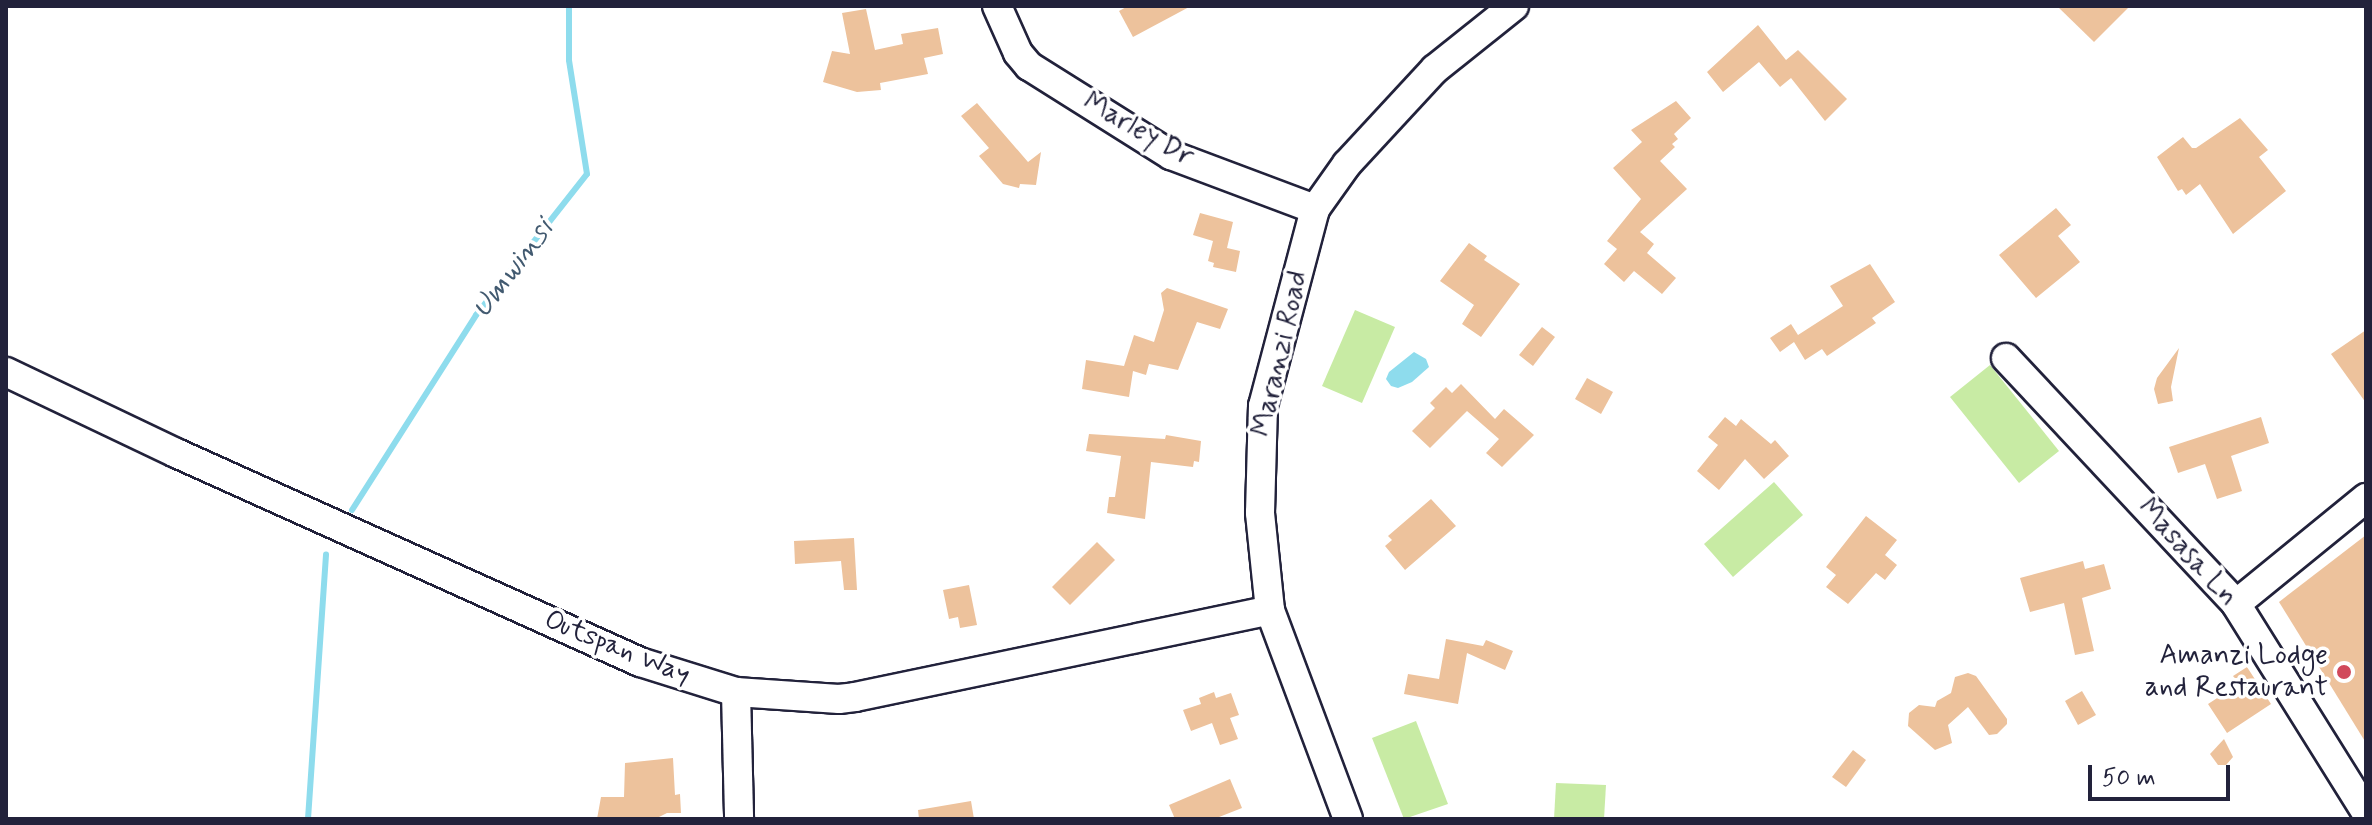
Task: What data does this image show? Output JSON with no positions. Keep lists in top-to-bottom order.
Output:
{
  "streets": {
    "street": [
      "Marley Dr",
      "Maranzi Road",
      "Masasa Ln",
      "Outspan Way"
    ]
  },
  "crossings": [
    ["Marley Dr", "Maranzi Road"],
    ["Maranzi Road", "Outspan Way"]
  ],
  "water": ["Umwinsi"],
  "places": ["Amanzi Lodge and Restaurant"],
  "scale_bar": "50 m"
}
